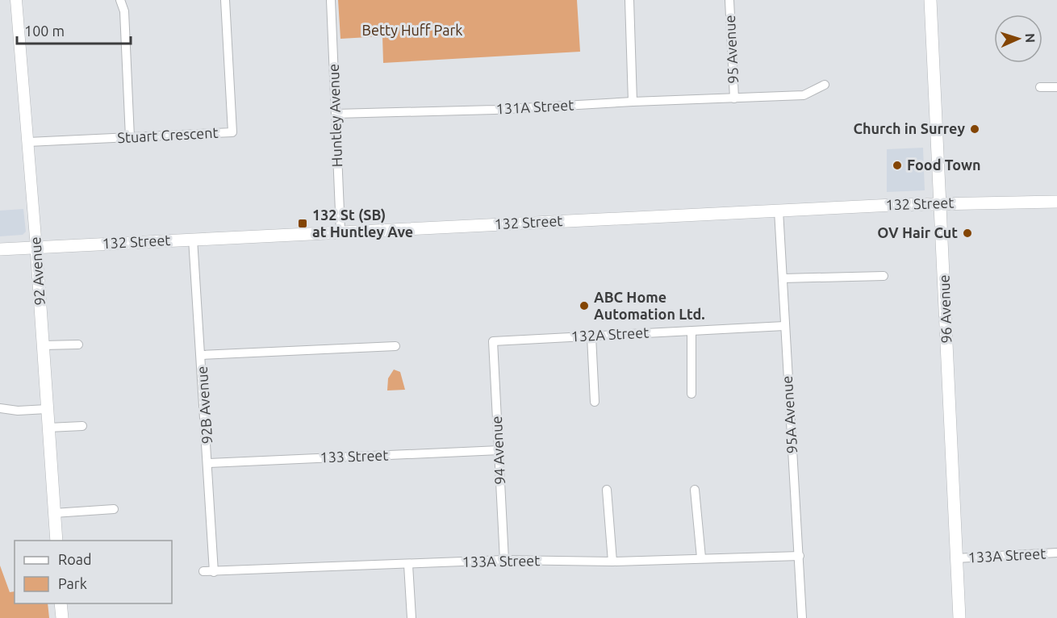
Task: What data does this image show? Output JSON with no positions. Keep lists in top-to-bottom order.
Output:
{
  "streets": {
    "main road": ["132 Street", "92 Avenue", "96 Avenue"],
    "street": [
      "95 Avenue",
      "131A Street",
      "Huntley Avenue",
      "Stuart Crescent",
      "132A Street",
      "92B Avenue",
      "95A Avenue",
      "94 Avenue",
      "133 Street",
      "133A Street"
    ]
  },
  "crossings": [
    ["95 Avenue", "131A Street"],
    ["131A Street", "Huntley Avenue"],
    ["Huntley Avenue", "132 Street"],
    ["Stuart Crescent", "92 Avenue"],
    ["132 Street", "92 Avenue"],
    ["132 Street", "96 Avenue"],
    ["132 Street", "92B Avenue"],
    ["132 Street", "95A Avenue"],
    ["96 Avenue", "133A Street"],
    ["132A Street", "95A Avenue"],
    ["132A Street", "94 Avenue"],
    ["92B Avenue", "133 Street"],
    ["92B Avenue", "133A Street"],
    ["95A Avenue", "133A Street"],
    ["94 Avenue", "133 Street"],
    ["94 Avenue", "133A Street"]
  ],
  "parks": ["Betty Huff Park"],
  "places": {
    "other": [
      "Church in Surrey",
      "Food Town",
      "OV Hair Cut",
      "ABC Home Automation Ltd."
    ],
    "transit": ["132 St (SB) at Huntley Ave"]
  },
  "legend": ["Road", "Park"],
  "scale_bar": "100 m",
  "north": "right"
}
